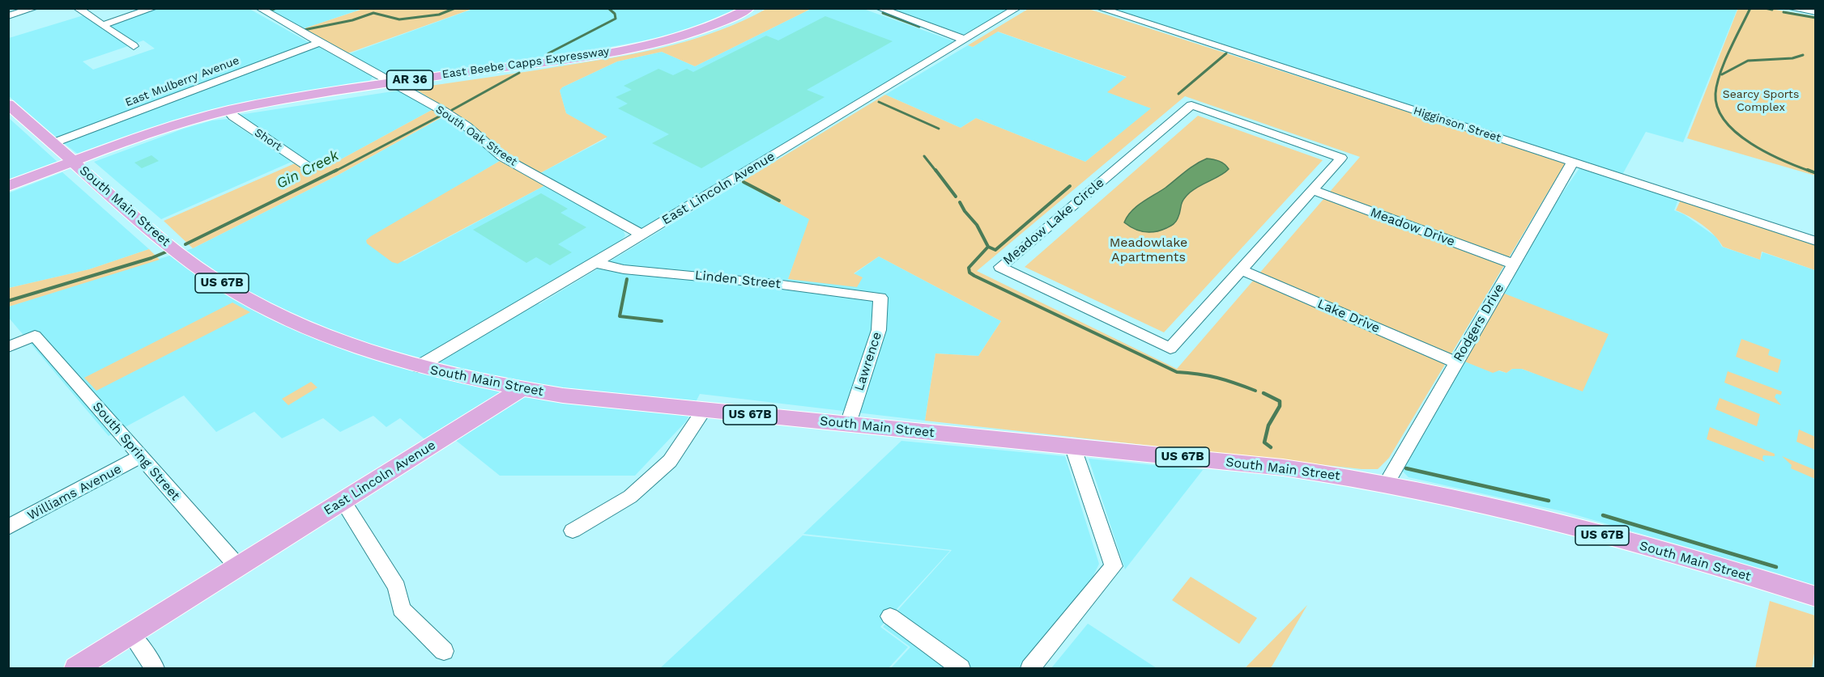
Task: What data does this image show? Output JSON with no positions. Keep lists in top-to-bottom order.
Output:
{
  "streets": {
    "main road": [
      "East Beebe Capps Expressway",
      "AR 36",
      "East Lincoln Avenue",
      "South Main Street",
      "US 67B"
    ],
    "street": [
      "East Mulberry Avenue",
      "Higginson Street",
      "South Oak Street",
      "Short",
      "Meadow Lake Circle",
      "Meadow Drive",
      "Linden Street",
      "Lake Drive",
      "Rodgers Drive",
      "Lawrence",
      "South Spring Street",
      "Williams Avenue"
    ]
  },
  "crossings": [
    ["East Beebe Capps Expressway", "AR 36"],
    ["East Beebe Capps Expressway", "South Oak Street"],
    ["East Beebe Capps Expressway", "Short"],
    ["East Beebe Capps Expressway", "South Main Street"],
    ["AR 36", "South Main Street"],
    ["East Mulberry Avenue", "South Oak Street"],
    ["East Mulberry Avenue", "South Main Street"],
    ["Higginson Street", "Rodgers Drive"],
    ["South Oak Street", "East Lincoln Avenue"],
    ["East Lincoln Avenue", "South Main Street"],
    ["East Lincoln Avenue", "Linden Street"],
    ["East Lincoln Avenue", "South Spring Street"],
    ["South Main Street", "Rodgers Drive"],
    ["South Main Street", "Lawrence"],
    ["Meadow Lake Circle", "Meadow Drive"],
    ["Meadow Lake Circle", "Lake Drive"],
    ["Meadow Drive", "Rodgers Drive"],
    ["Linden Street", "Lawrence"],
    ["Lake Drive", "Rodgers Drive"],
    ["South Spring Street", "Williams Avenue"]
  ],
  "water": ["Gin Creek"],
  "parks": ["Searcy Sports Complex", "Meadowlake Apartments"]
}
